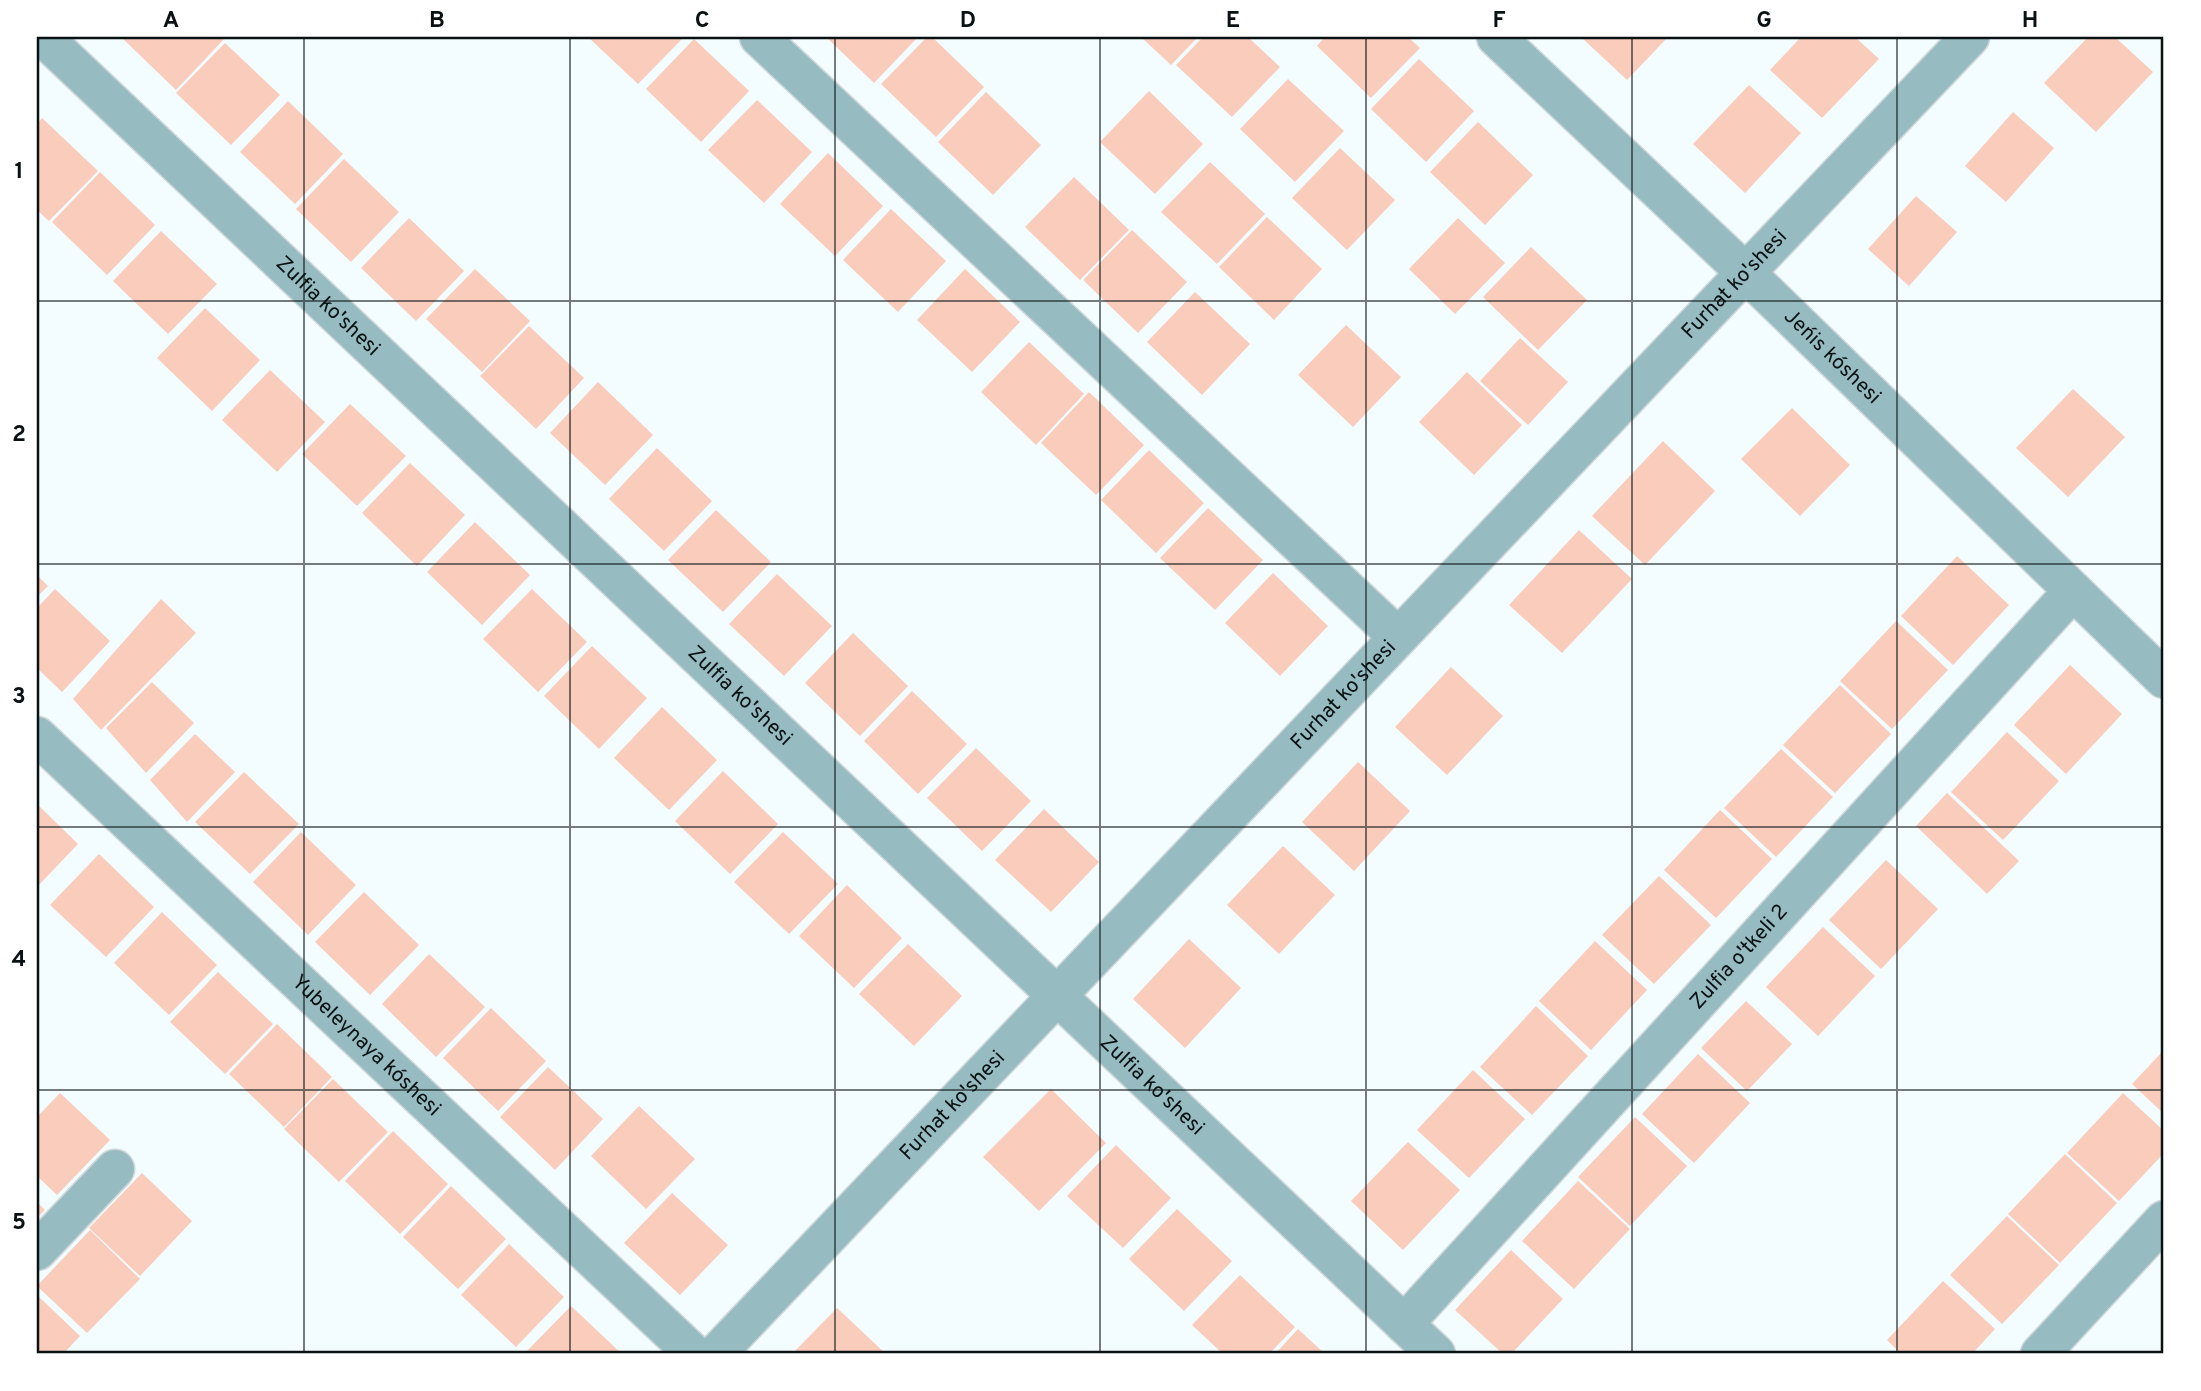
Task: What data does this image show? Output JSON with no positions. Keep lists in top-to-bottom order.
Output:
{
  "streets": {
    "street": [
      "Furhat ko'shesi",
      "Zulfia ko'shesi",
      "Jeńis kóshesi",
      "Zulfia o'tkeli 2",
      "Yubeleynaya kóshesi"
    ]
  },
  "crossings": [
    ["Furhat ko'shesi", "Zulfia ko'shesi"],
    ["Furhat ko'shesi", "Jeńis kóshesi"],
    ["Zulfia ko'shesi", "Zulfia o'tkeli 2"],
    ["Jeńis kóshesi", "Zulfia o'tkeli 2"]
  ],
  "grid": {
    "columns": [
      "A",
      "B",
      "C",
      "D",
      "E",
      "F",
      "G",
      "H"
    ],
    "rows": [
      "1",
      "2",
      "3",
      "4",
      "5"
    ]
  }
}
